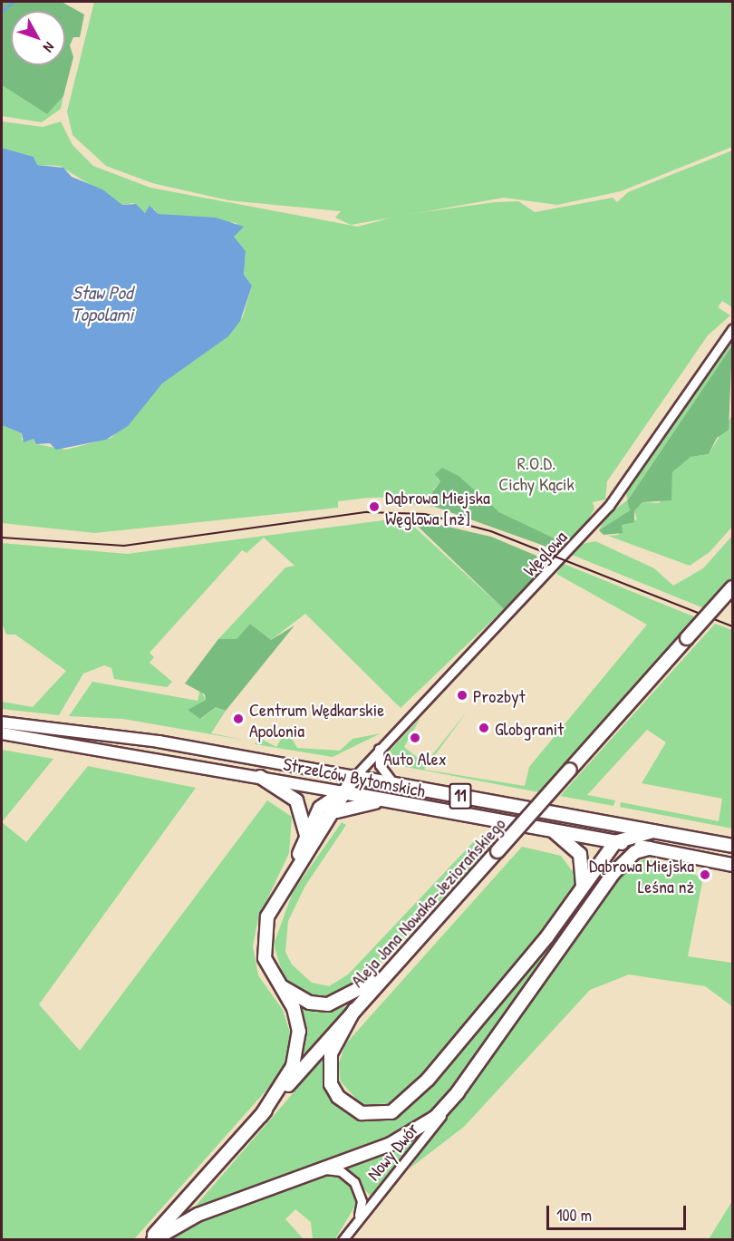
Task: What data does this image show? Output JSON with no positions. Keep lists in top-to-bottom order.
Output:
{
  "streets": {
    "main road": ["Strzelców Bytomskich", "11", "Aleja Jana Nowaka-Jeziorańskiego"],
    "street": ["Węglowa", "Nowy Dwór"]
  },
  "crossings": [
    ["Węglowa", "Strzelców Bytomskich"]
  ],
  "water": ["Staw Pod Topolami"],
  "parks": ["R.O.D. Cichy Kącik"],
  "places": [
    "Dąbrowa Miejska Węglowa [nż]",
    "Prozbyt",
    "Centrum Wędkarskie Apolonia",
    "Globgranit",
    "Auto Alex",
    "Dąbrowa Miejska Leśna nż"
  ],
  "scale_bar": "100 m",
  "north": "bottom right"
}
